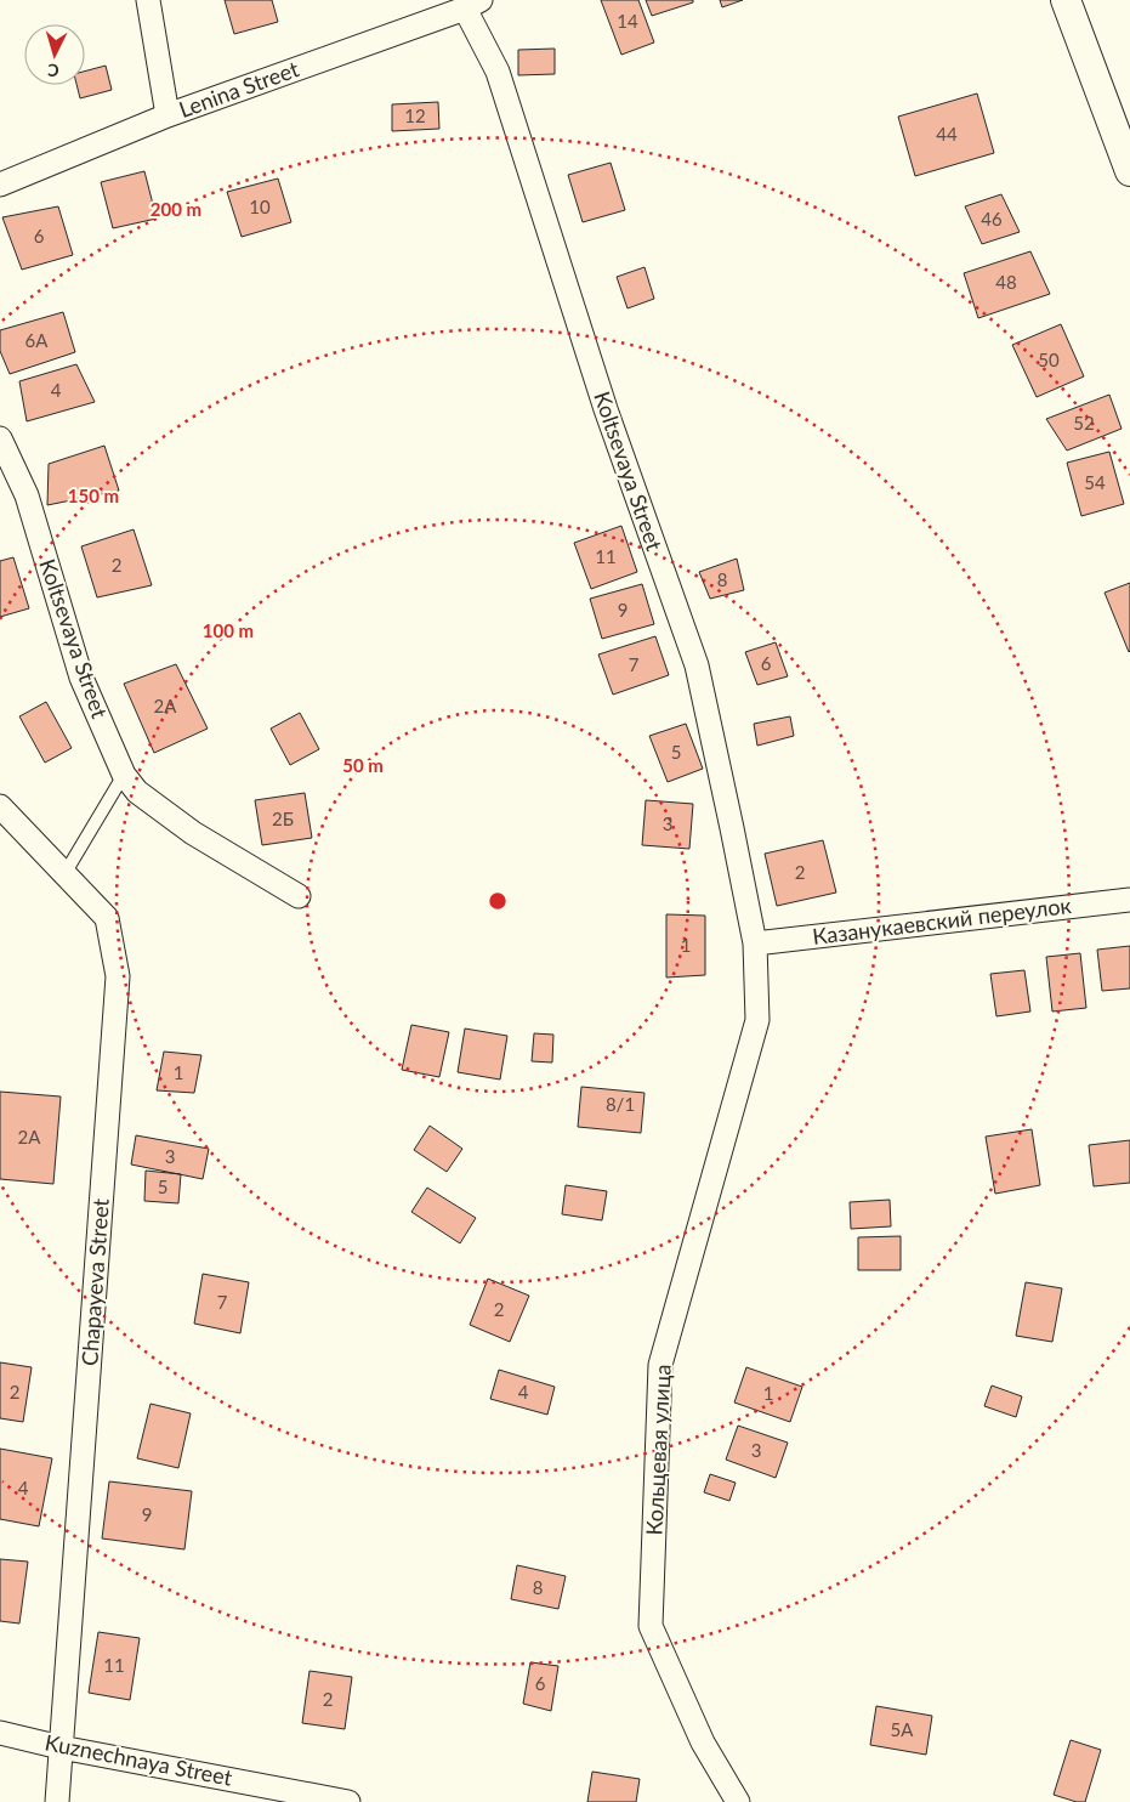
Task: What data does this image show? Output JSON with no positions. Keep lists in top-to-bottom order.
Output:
{
  "streets": {
    "street": [
      "Lenina Street",
      "Koltsevaya Street",
      "Казанукаевский переулок",
      "Chapayeva Street",
      "Кольцевая улица",
      "Kuznechnaya Street"
    ]
  },
  "crossings": [
    ["Lenina Street", "Koltsevaya Street"],
    ["Koltsevaya Street", "Казанукаевский переулок"],
    ["Koltsevaya Street", "Кольцевая улица"],
    ["Казанукаевский переулок", "Кольцевая улица"],
    ["Chapayeva Street", "Kuznechnaya Street"]
  ],
  "house_numbers": [
    "14",
    "12",
    "44",
    "10",
    "46",
    "6",
    "48",
    "6А",
    "50",
    "4",
    "52",
    "54",
    "11",
    "2",
    "8",
    "9",
    "6",
    "7",
    "2А",
    "5",
    "2Б",
    "3",
    "2",
    "1",
    "1",
    "8/1",
    "2А",
    "3",
    "5",
    "7",
    "2",
    "2",
    "4",
    "1",
    "3",
    "4",
    "9",
    "8",
    "11",
    "6",
    "2",
    "5А"
  ],
  "north": "bottom",
  "rings": [
    "200 m",
    "150 m",
    "100 m",
    "50 m"
  ]
}
